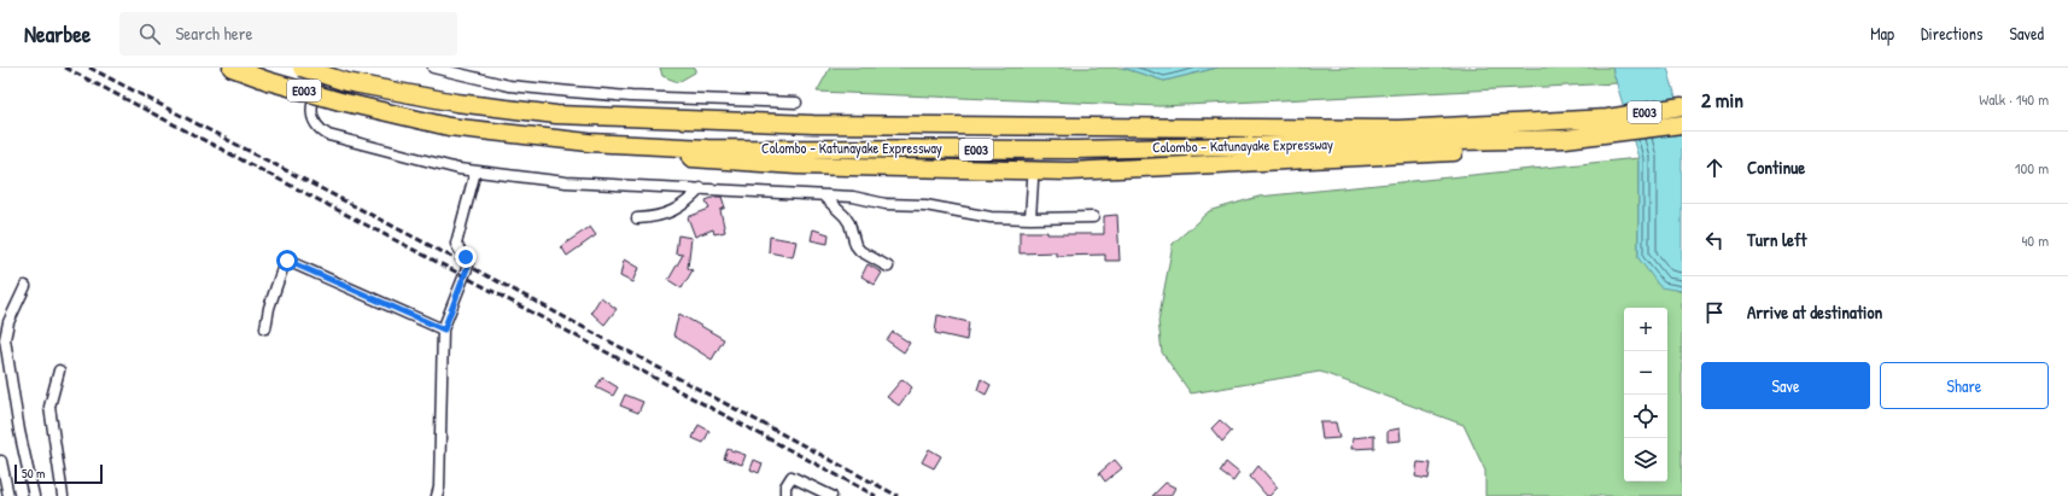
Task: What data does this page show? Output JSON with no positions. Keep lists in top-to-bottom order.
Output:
{
  "streets": {
    "highway": ["E003", "Colombo - Katunayake Expressway"]
  },
  "scale_bar": "50 m",
  "page": {
    "header": "Nearbee",
    "search": "Search here",
    "nav": ["Map", "Directions", "Saved"],
    "heading": ["2 min", "Walk · 140 m"],
    "list": [
      ["Continue", "100 m"],
      ["Turn left", "40 m"],
      "Arrive at destination"
    ],
    "map_buttons": ["+", "−"],
    "buttons": ["Save", "Share"],
    "scale": "50 m"
  }
}
